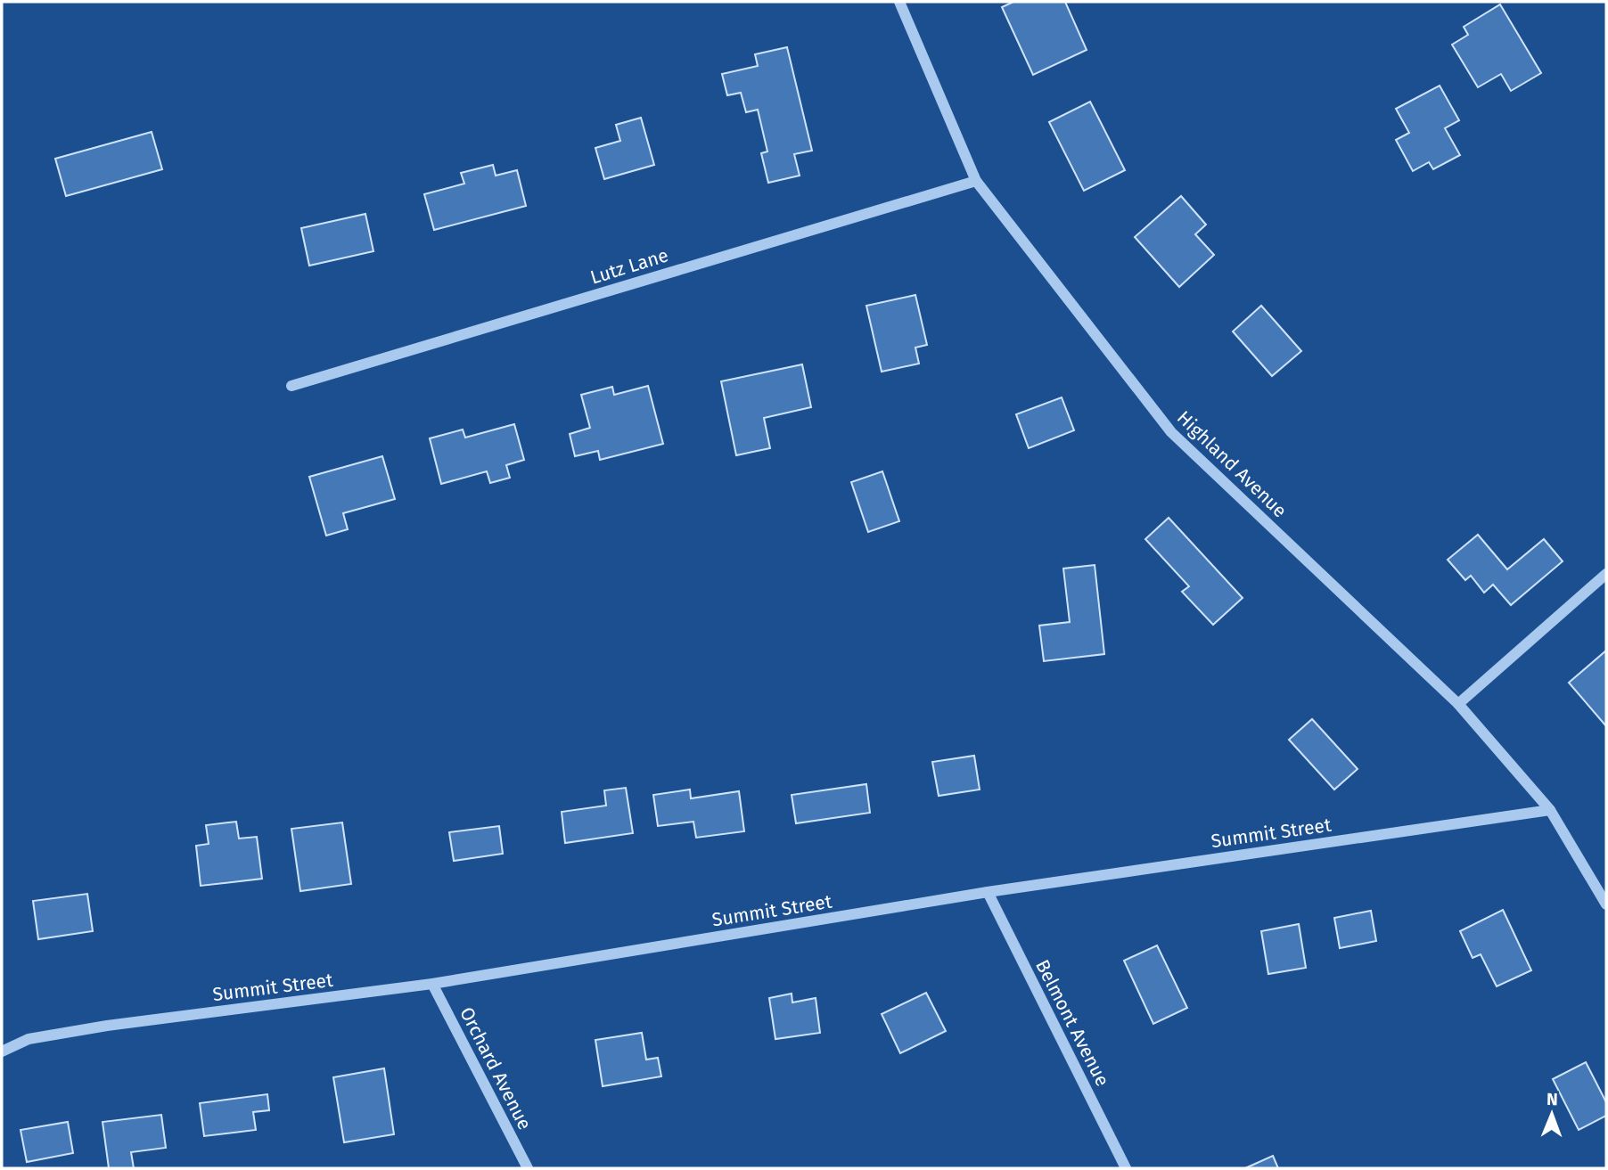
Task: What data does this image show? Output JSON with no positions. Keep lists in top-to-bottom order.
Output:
{
  "streets": {
    "street": [
      "Lutz Lane",
      "Highland Avenue",
      "Summit Street",
      "Belmont Avenue",
      "Orchard Avenue"
    ]
  },
  "crossings": [
    ["Lutz Lane", "Highland Avenue"],
    ["Highland Avenue", "Summit Street"],
    ["Summit Street", "Belmont Avenue"],
    ["Summit Street", "Orchard Avenue"]
  ],
  "north": "top"
}
